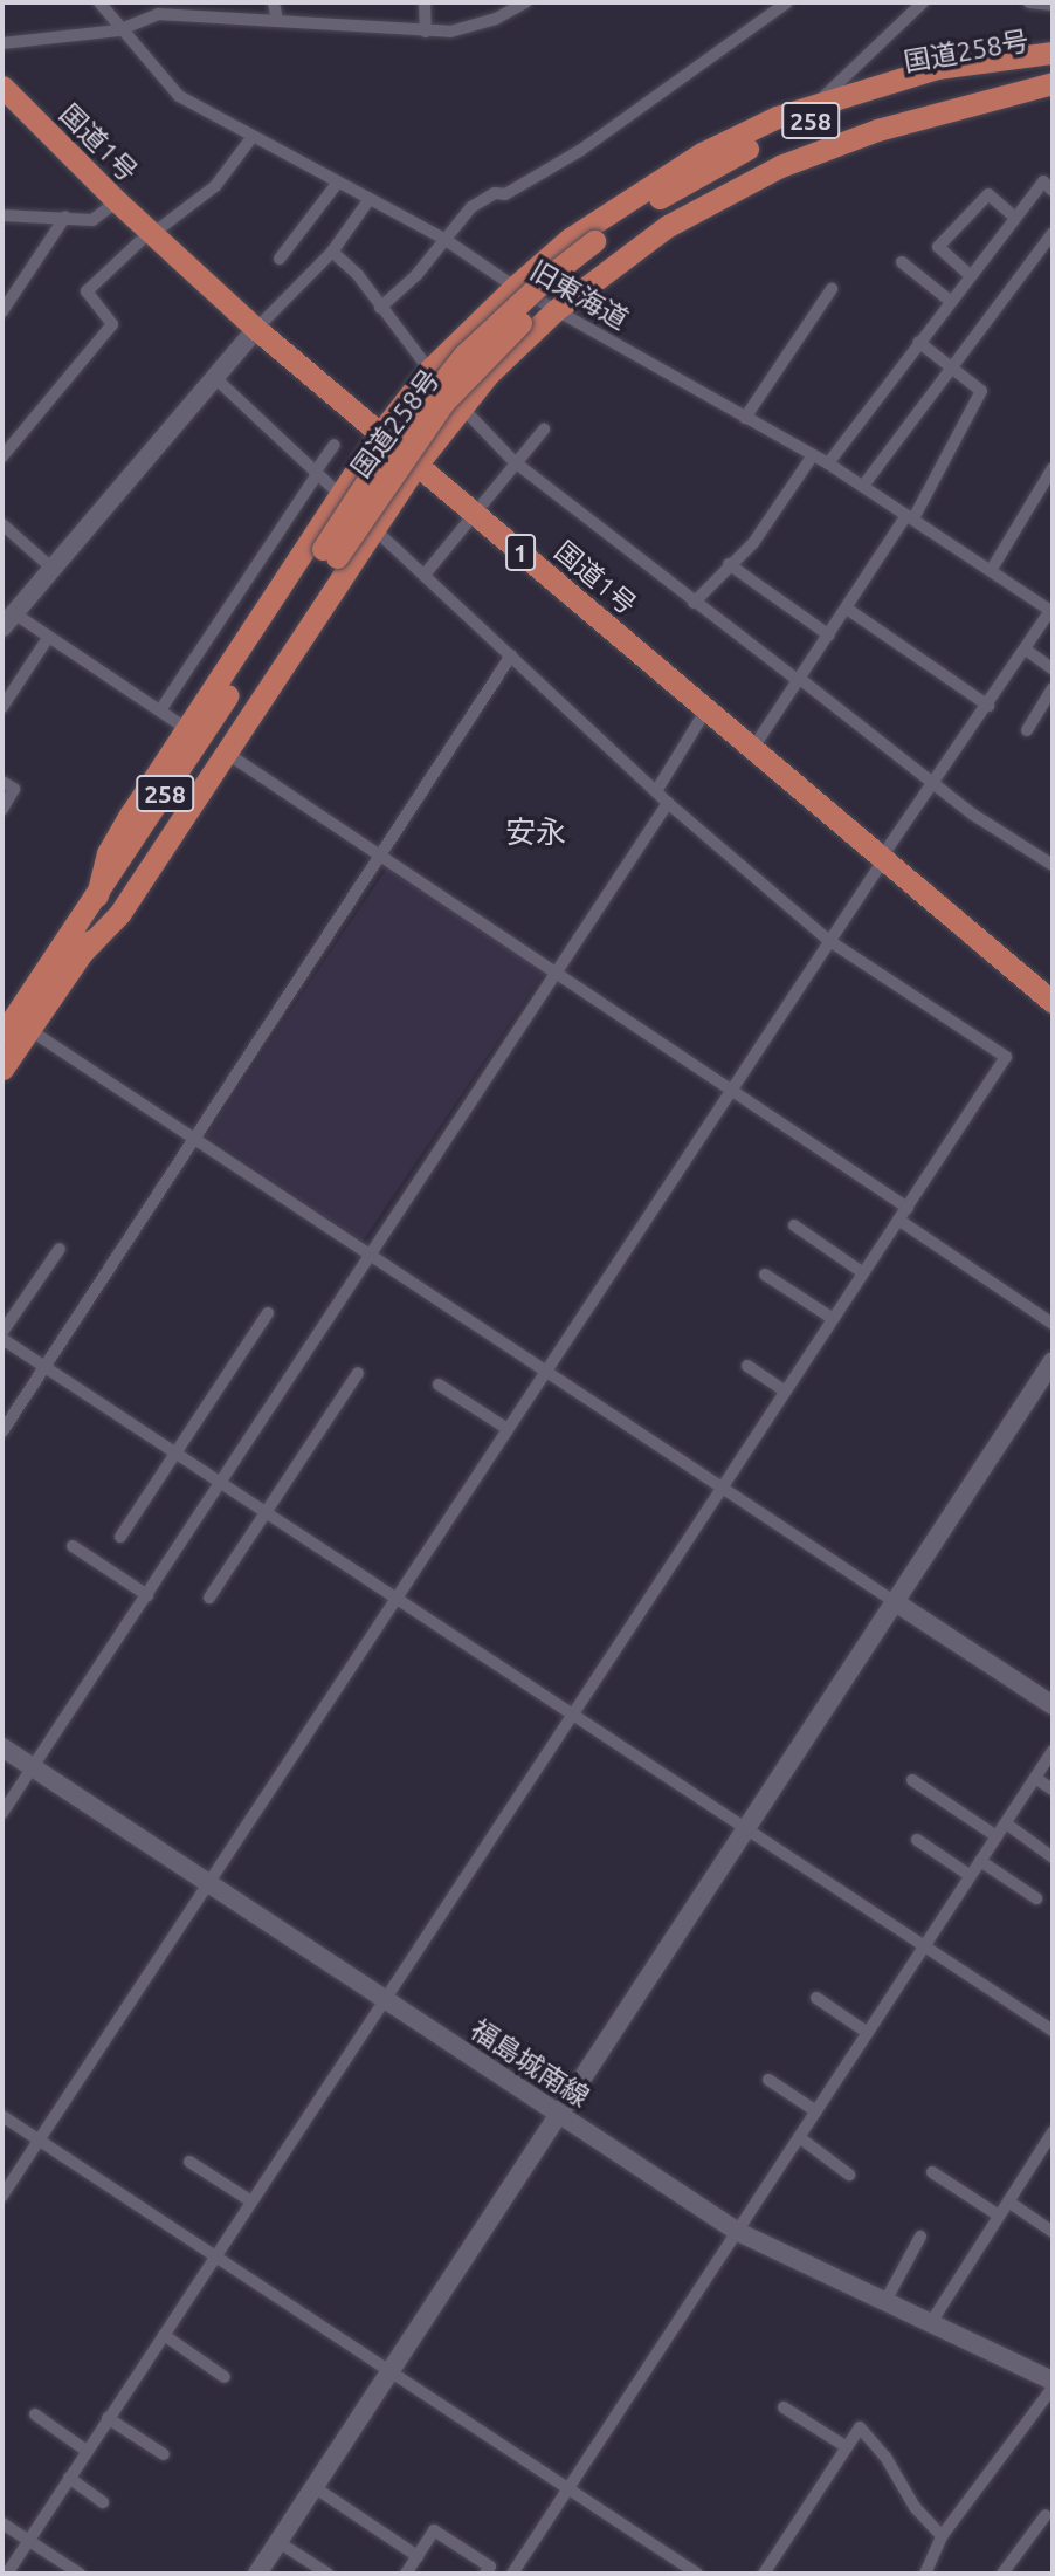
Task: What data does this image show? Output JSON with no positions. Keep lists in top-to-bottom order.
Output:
{
  "streets": {
    "highway": [
      "国道258号",
      "258",
      "国道1号",
      "1"
    ],
    "street": ["旧東海道", "福島城南線"]
  },
  "districts": ["安永"]
}
